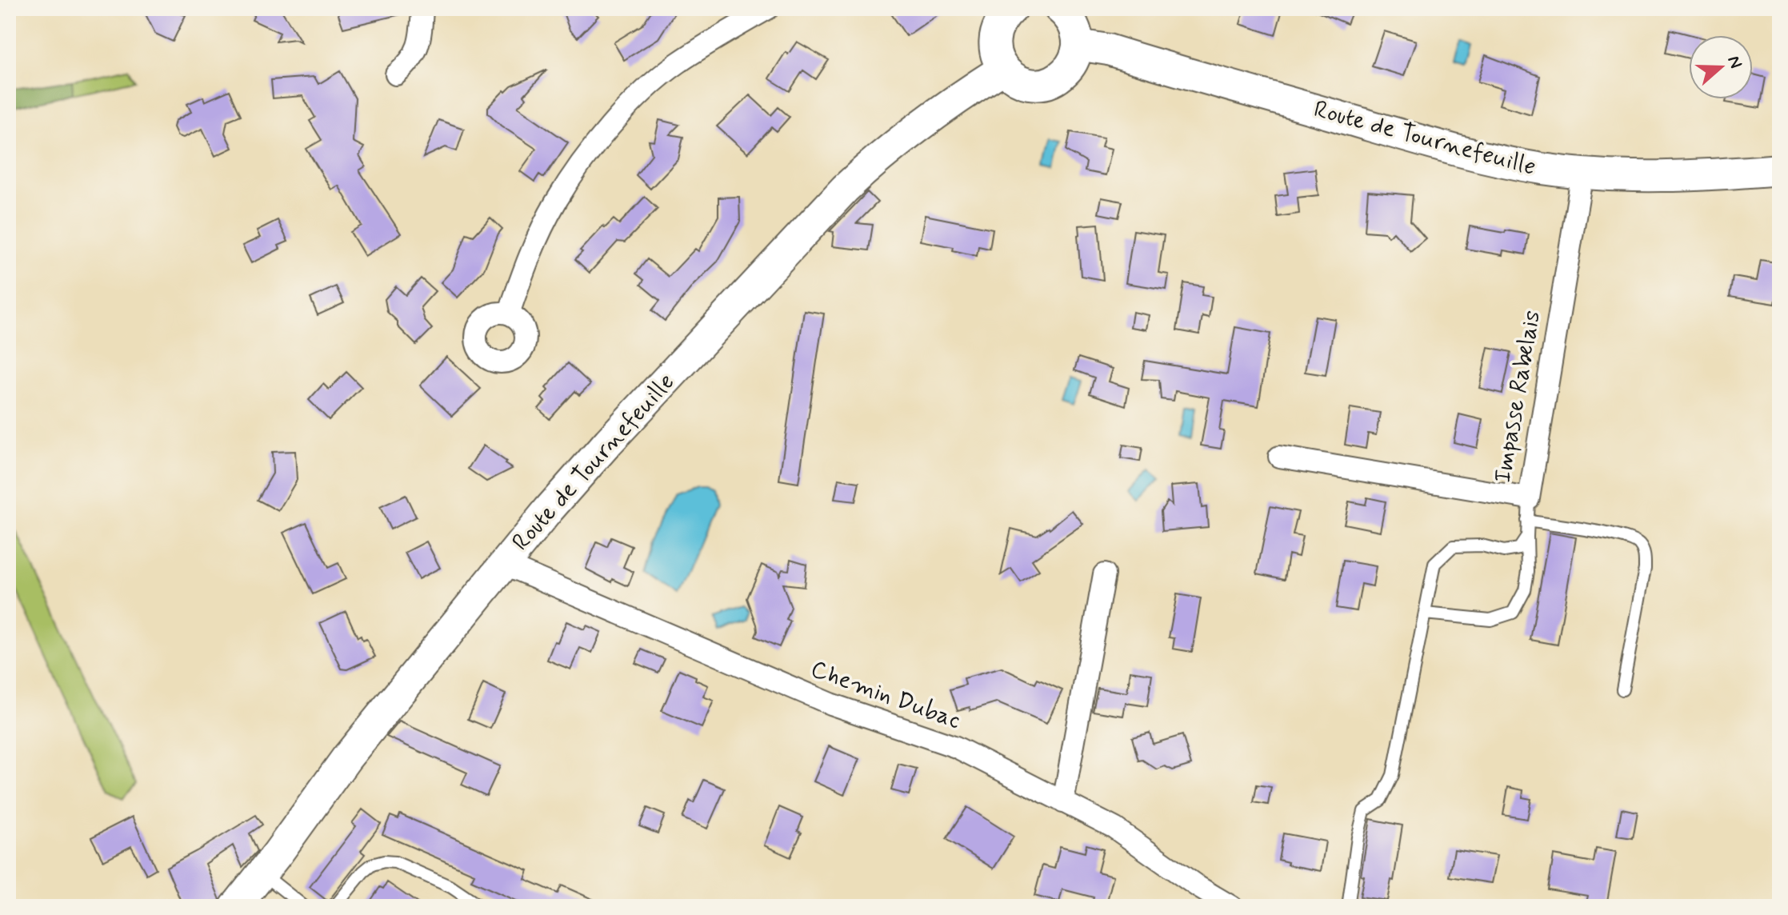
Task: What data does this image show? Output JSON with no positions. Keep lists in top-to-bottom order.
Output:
{
  "streets": {
    "street": ["Route de Tournefeuille", "Impasse Rabelais", "Chemin Dubac"]
  },
  "crossings": [
    ["Route de Tournefeuille", "Impasse Rabelais"],
    ["Route de Tournefeuille", "Chemin Dubac"]
  ],
  "north": "right"
}
